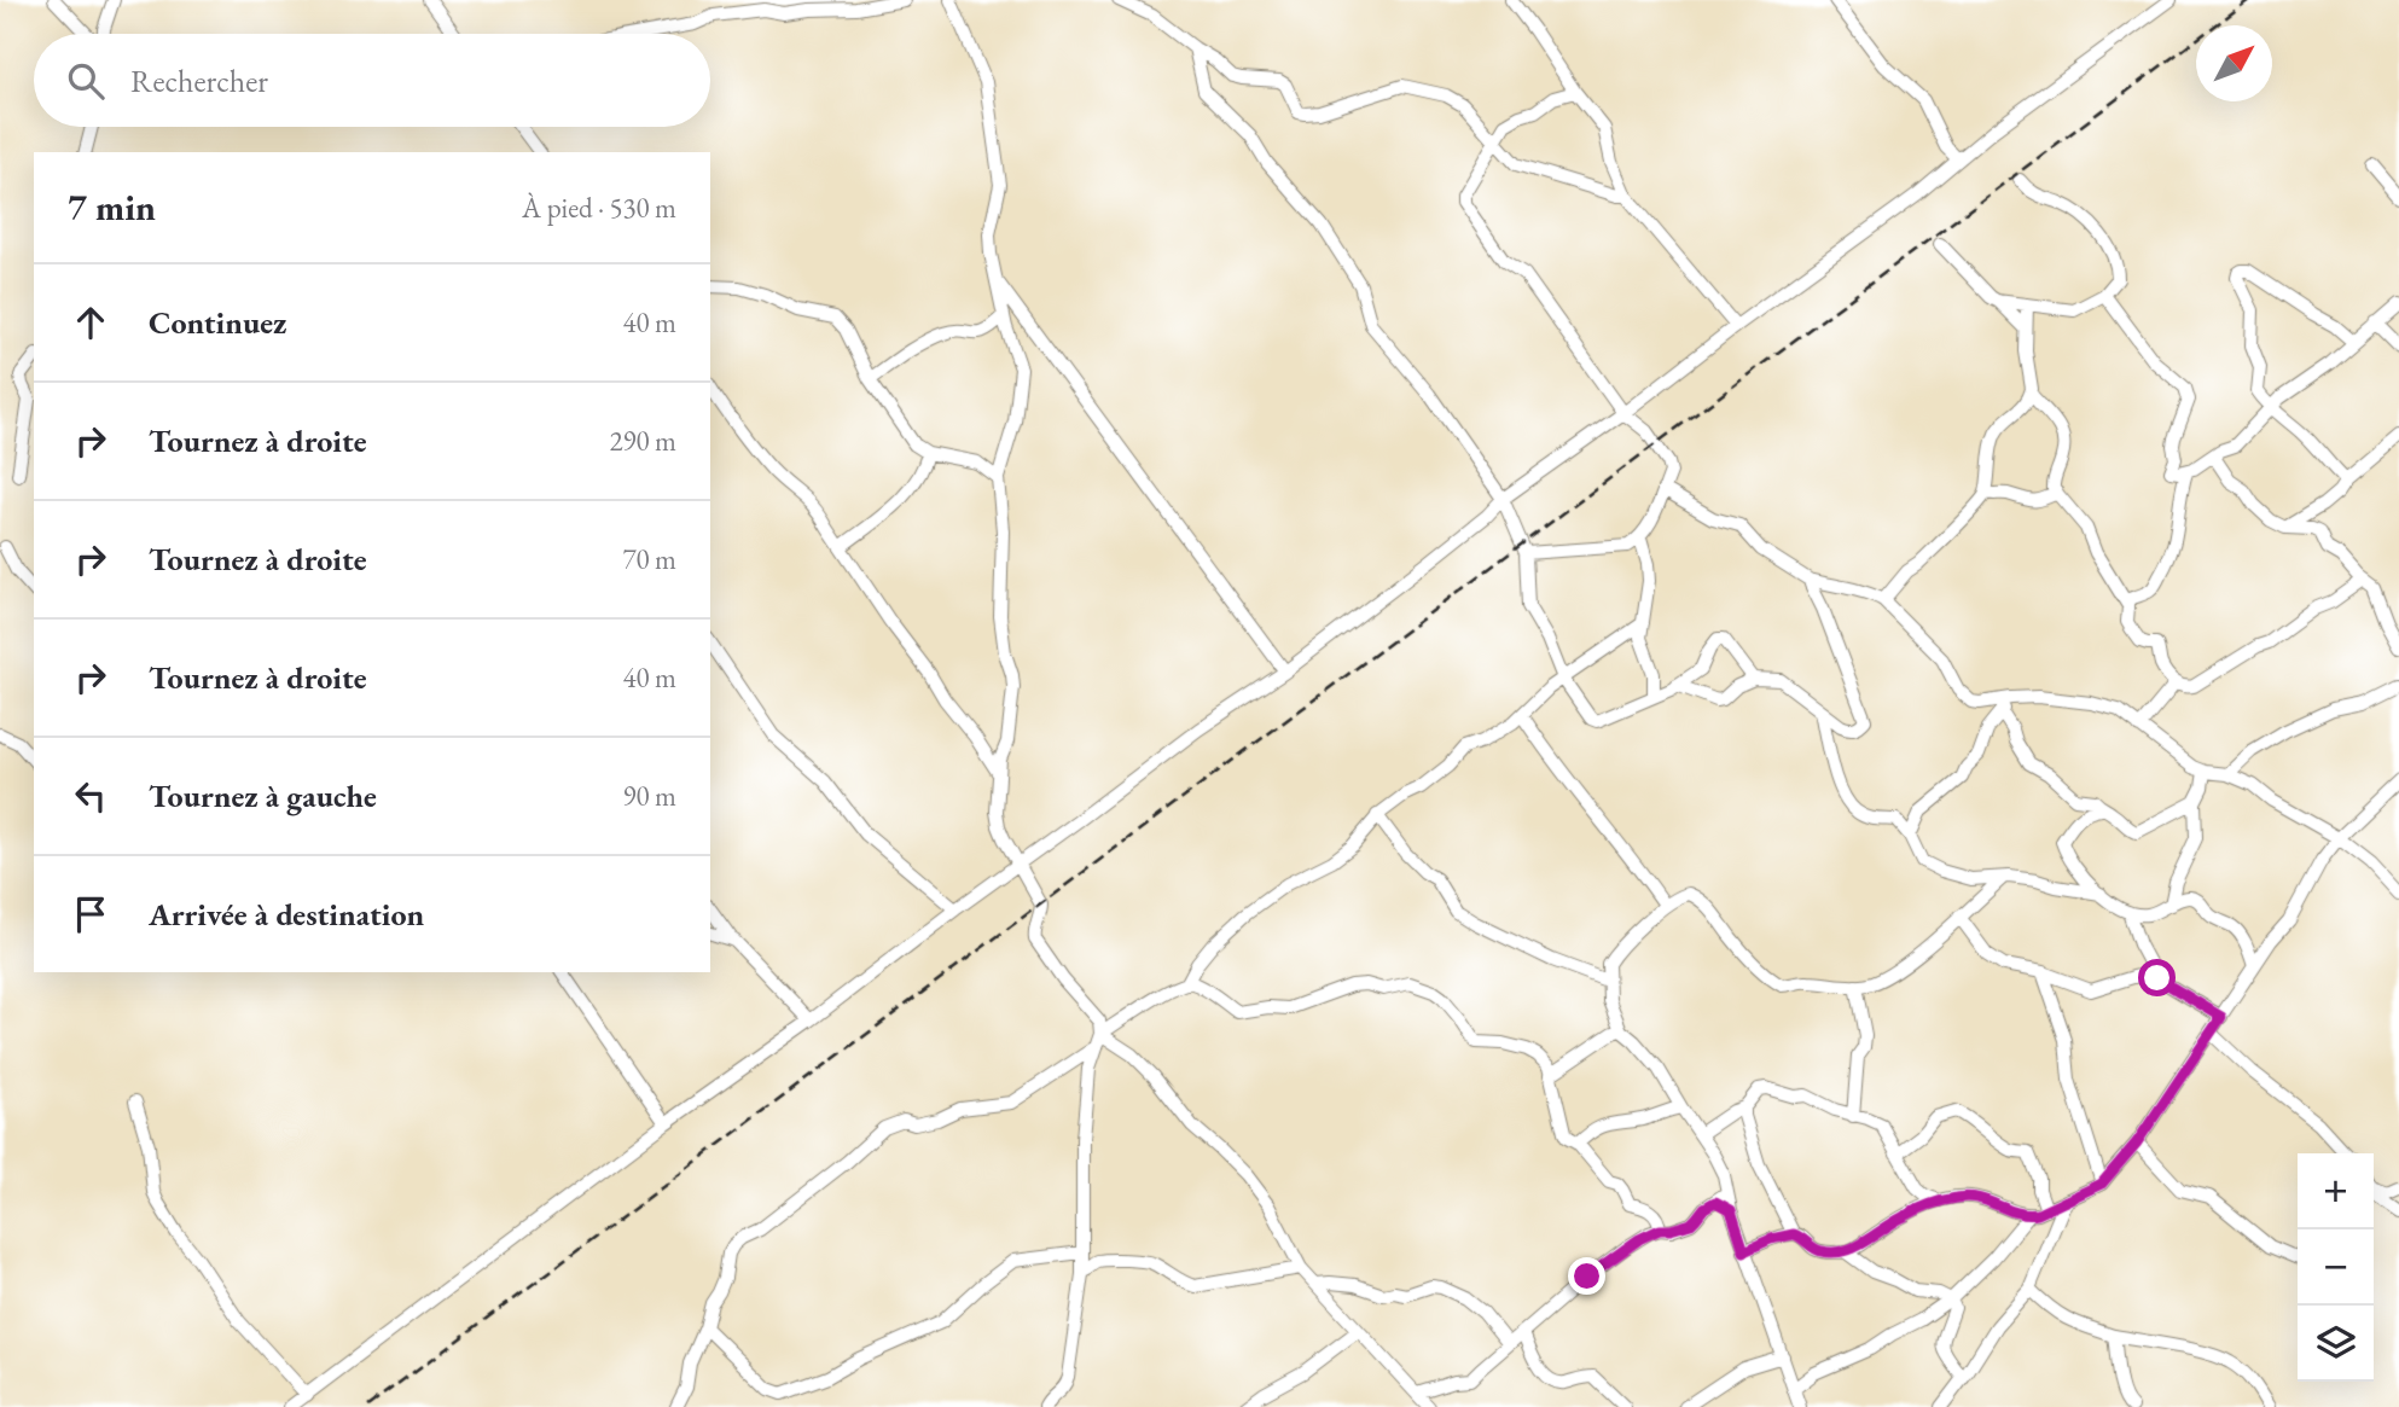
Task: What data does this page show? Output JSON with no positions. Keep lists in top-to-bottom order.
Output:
{
  "north": "top right",
  "page": {
    "search": "Rechercher",
    "heading": ["7 min", "À pied · 530 m"],
    "list": [
      ["Continuez", "40 m"],
      ["Tournez à droite", "290 m"],
      ["Tournez à droite", "70 m"],
      ["Tournez à droite", "40 m"],
      ["Tournez à gauche", "90 m"],
      "Arrivée à destination"
    ],
    "map_buttons": ["+", "−"]
  }
}
